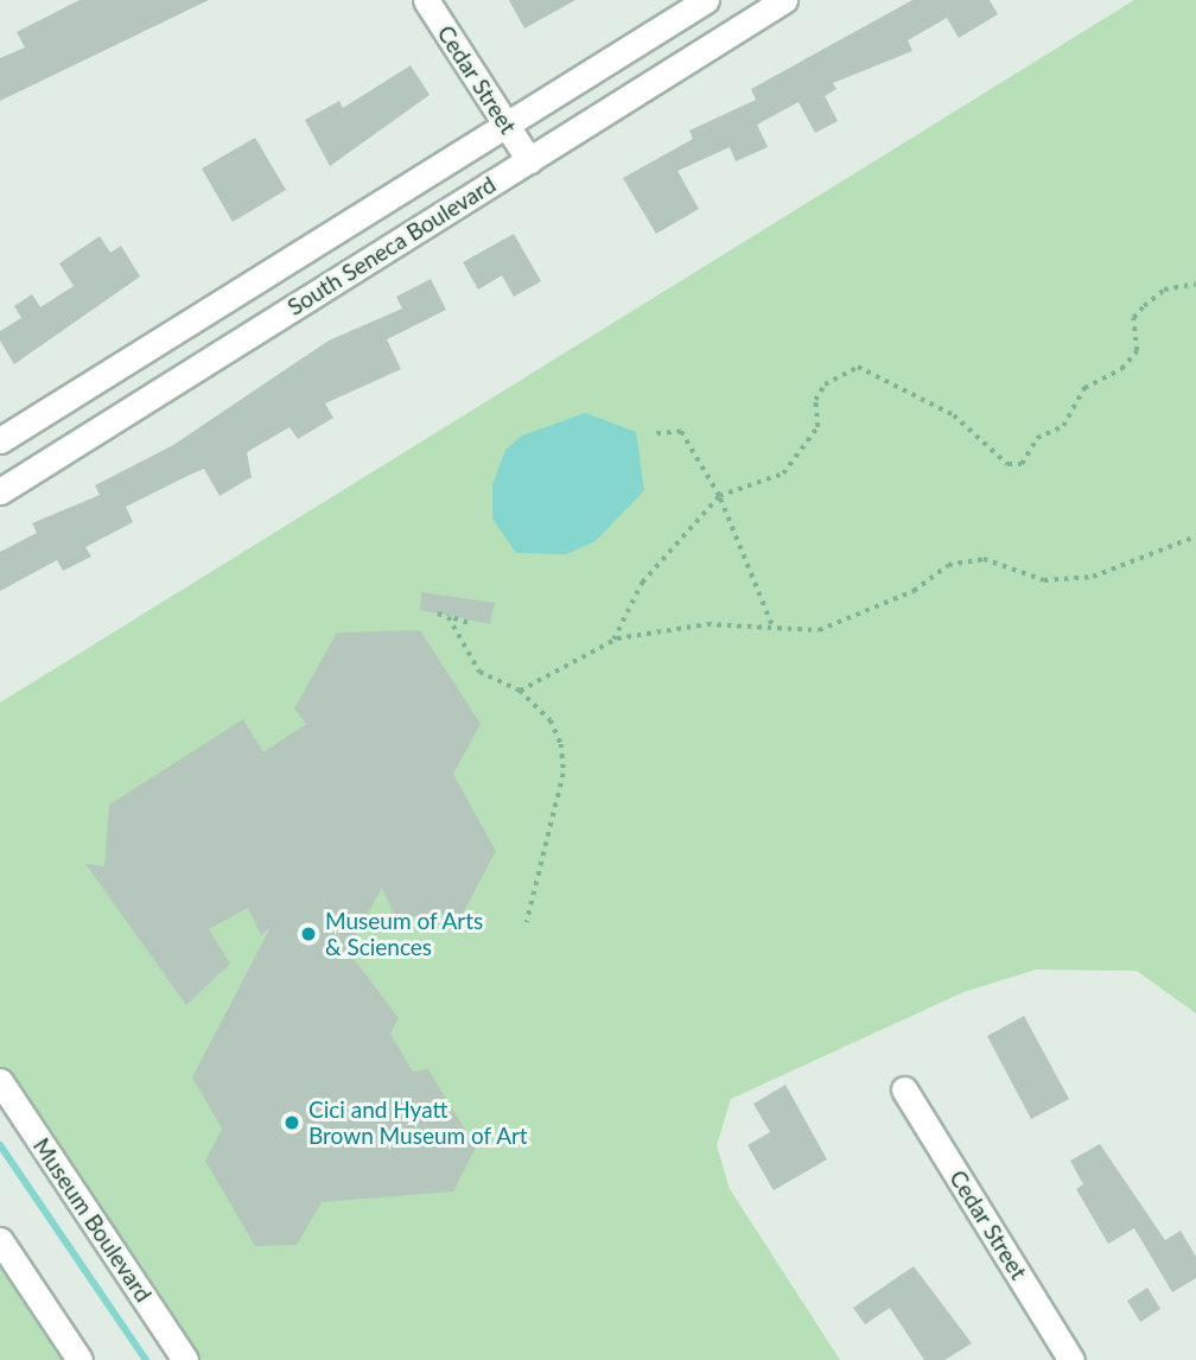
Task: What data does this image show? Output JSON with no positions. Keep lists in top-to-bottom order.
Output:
{
  "streets": {
    "street": ["Cedar Street", "South Seneca Boulevard", "Museum Boulevard"]
  },
  "crossings": [
    ["Cedar Street", "South Seneca Boulevard"]
  ],
  "places": ["Museum of Arts & Sciences", "Cici and Hyatt Brown Museum of Art"]
}
